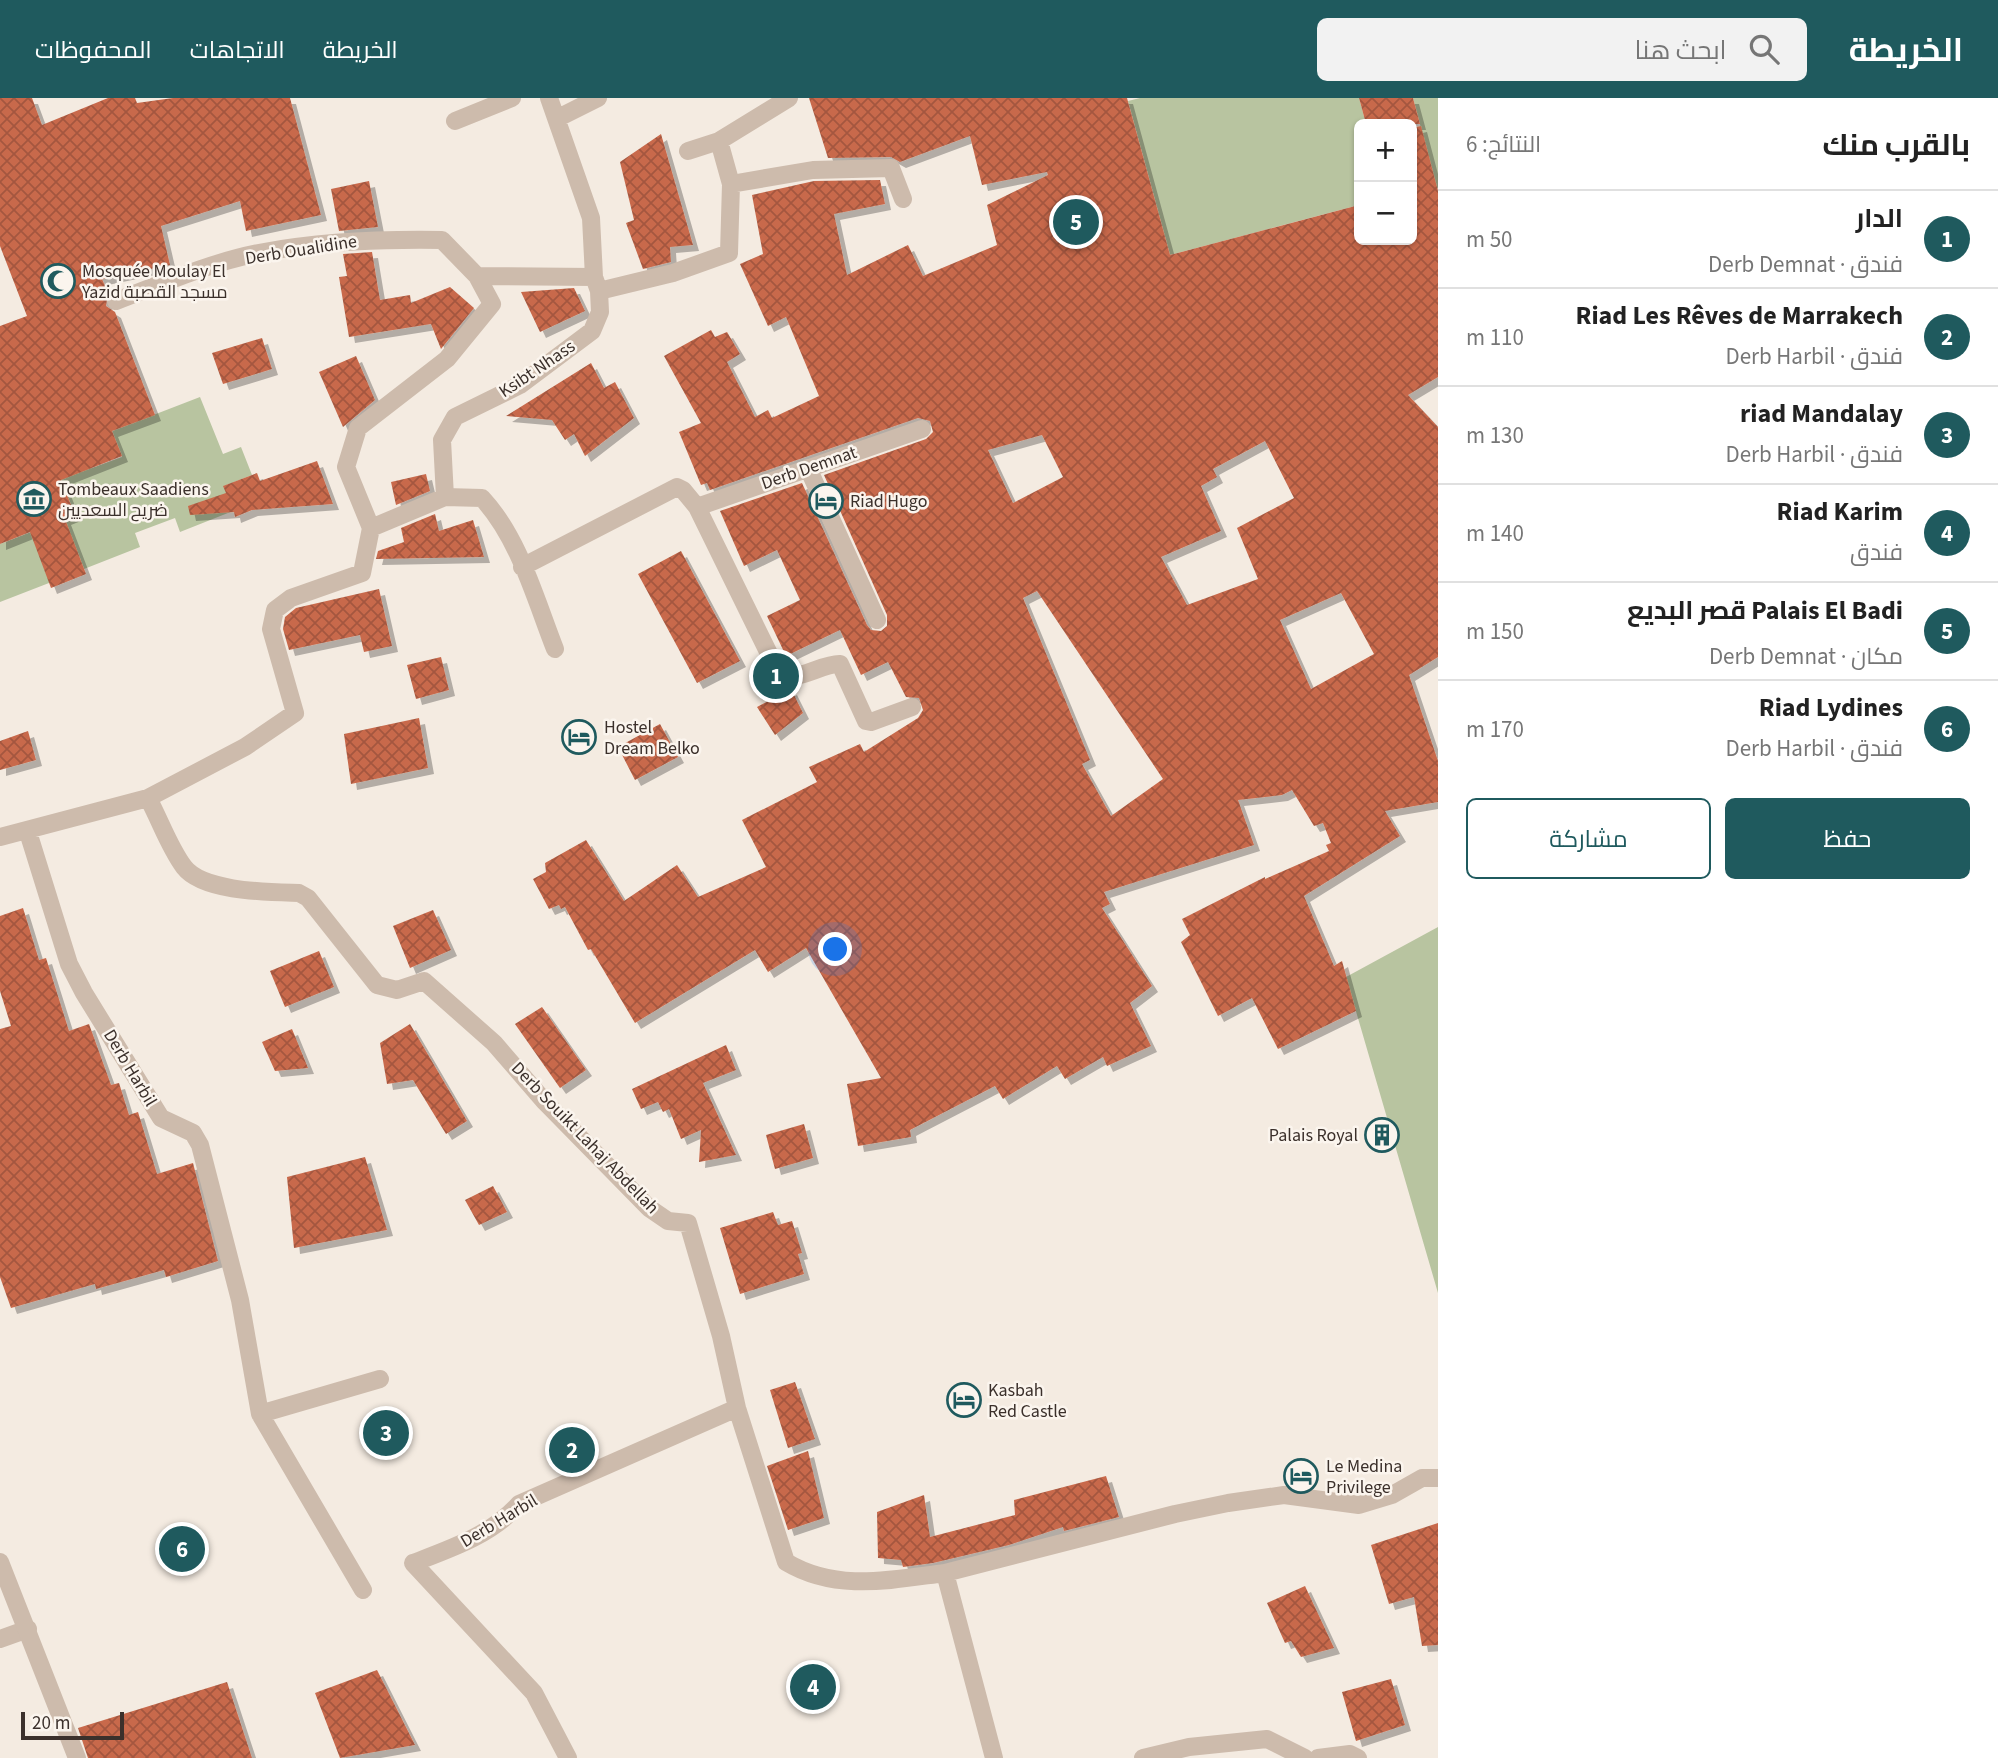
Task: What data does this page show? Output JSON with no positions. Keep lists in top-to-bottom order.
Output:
{
  "streets": {
    "street": [
      "Derb Oualidine",
      "Ksibt Nhass",
      "Derb Demnat",
      "Derb Harbil",
      "Derb Souikt Lahaj Abdellah"
    ]
  },
  "crossings": [
    ["Derb Harbil", "Derb Souikt Lahaj Abdellah"]
  ],
  "places": {
    "mosque": ["Mosquée Moulay El Yazid مسجد القصبة"],
    "museum": ["Tombeaux Saadiens ضريح السعديين"],
    "hotel": [
      "Riad Hugo",
      "Hostel Dream Belko",
      "Kasbah Red Castle",
      "Le Medina Privilege"
    ],
    "building": ["Palais Royal"]
  },
  "scale_bar": "20 m",
  "page": {
    "header": "الخريطة",
    "search": "ابحث هنا",
    "nav": ["الخريطة", "الاتجاهات", "المحفوظات"],
    "heading": ["بالقرب منك", "النتائج: 6"],
    "map_buttons": ["+", "−"],
    "list": [
      {
        "mark": "1",
        "name": "الدار",
        "note": "فندق · Derb Demnat",
        "value": "50 m"
      },
      {
        "mark": "2",
        "name": "Riad Les Rêves de Marrakech",
        "note": "فندق · Derb Harbil",
        "value": "110 m"
      },
      {
        "mark": "3",
        "name": "riad Mandalay",
        "note": "فندق · Derb Harbil",
        "value": "130 m"
      },
      {
        "mark": "4",
        "name": "Riad Karim",
        "note": "فندق",
        "value": "140 m"
      },
      {
        "mark": "5",
        "name": "Palais El Badi قصر البديع",
        "note": "مكان · Derb Demnat",
        "value": "150 m"
      },
      {
        "mark": "6",
        "name": "Riad Lydines",
        "note": "فندق · Derb Harbil",
        "value": "170 m"
      }
    ],
    "pins": [
      "5",
      "1",
      "3",
      "2",
      "6",
      "4"
    ],
    "buttons": ["حفظ", "مشاركة"],
    "scale": "20 m"
  }
}
